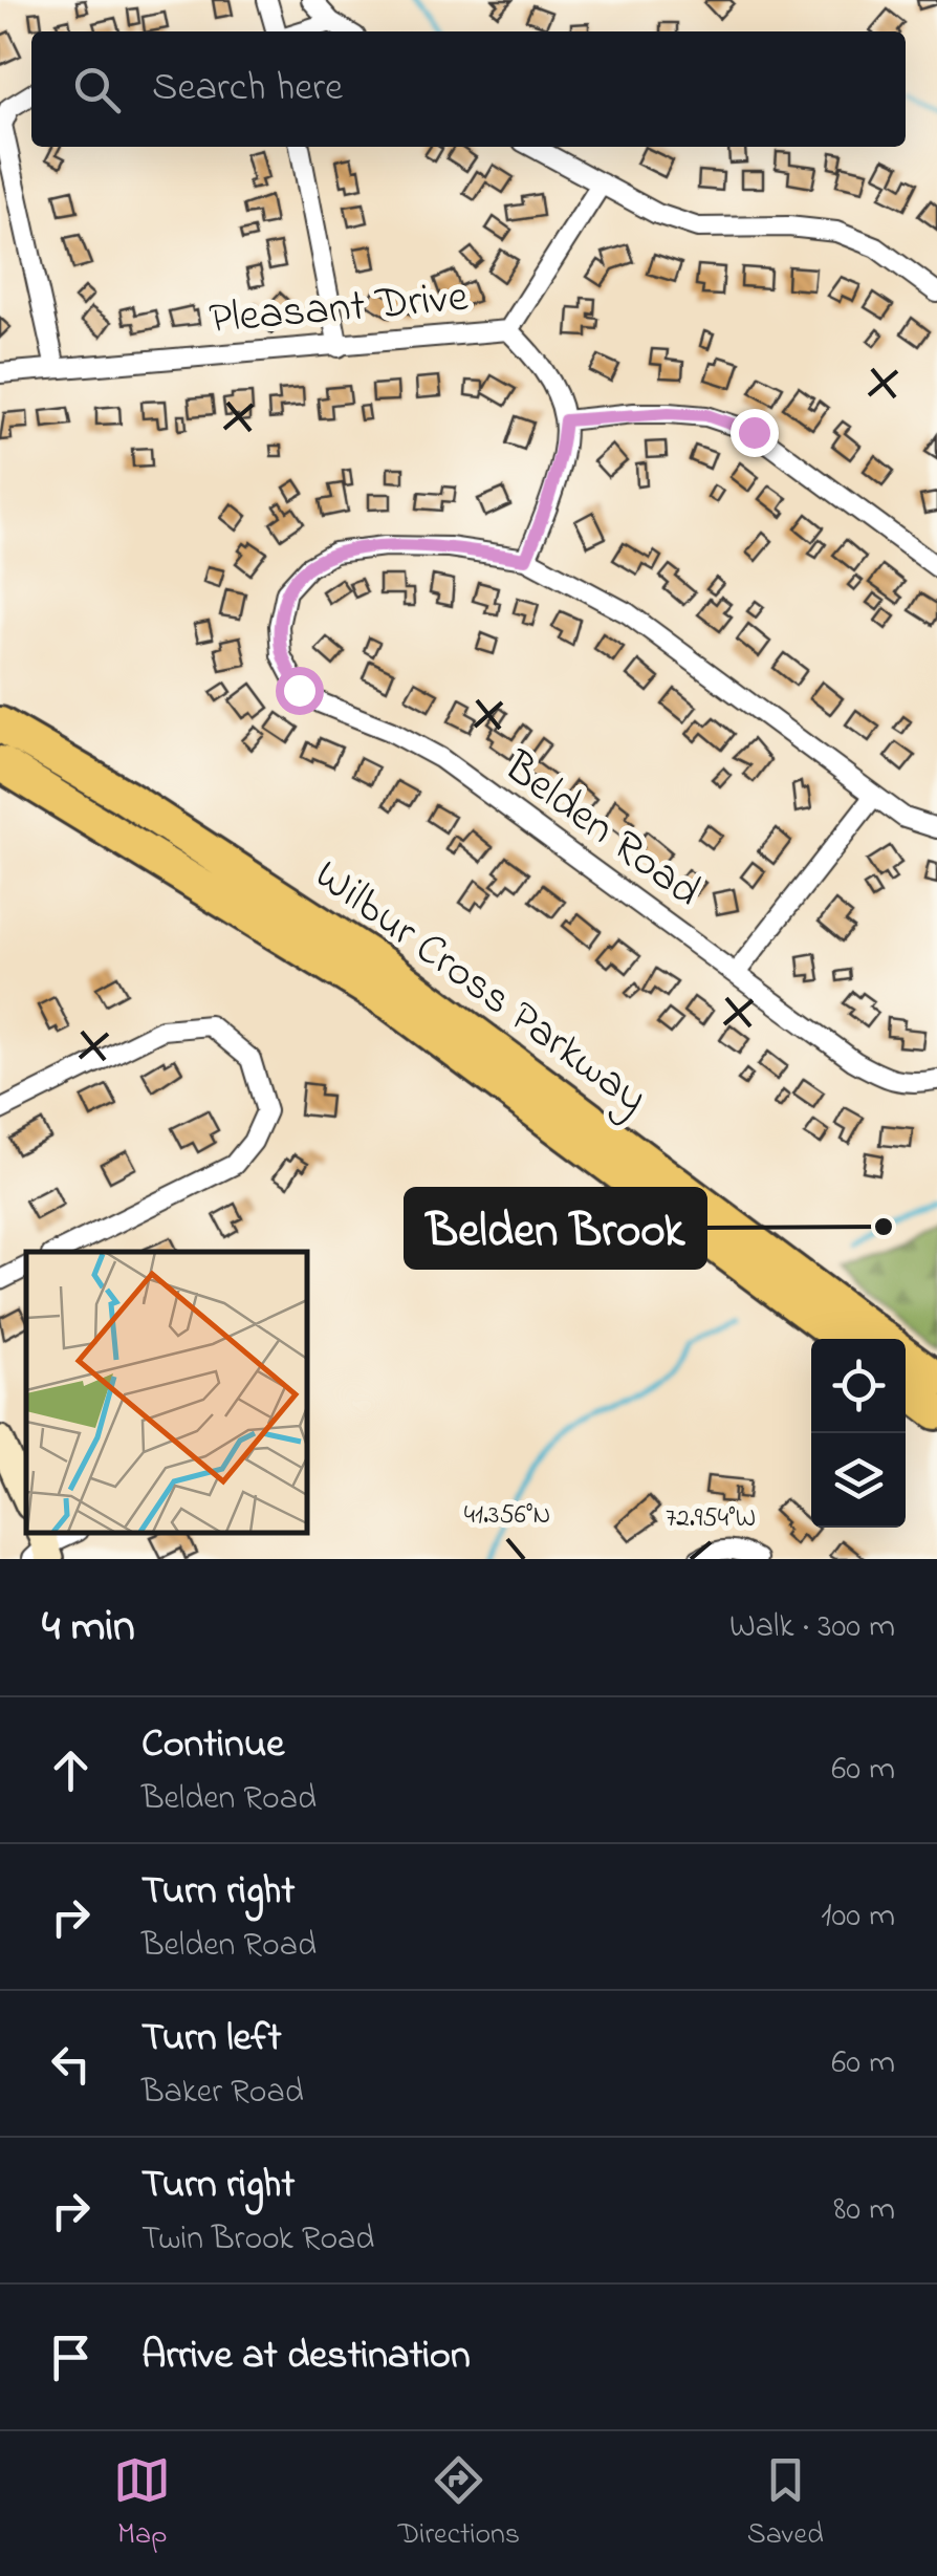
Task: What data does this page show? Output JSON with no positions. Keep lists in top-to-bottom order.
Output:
{
  "streets": {
    "highway": ["Wilbur Cross Parkway"],
    "street": ["Pleasant Drive", "Belden Road"]
  },
  "places": ["Belden Brook"],
  "page": {
    "search": "Search here",
    "heading": ["4 min", "Walk · 300 m"],
    "list": [
      ["Continue", "Belden Road", "60 m"],
      ["Turn right", "Belden Road", "100 m"],
      ["Turn left", "Baker Road", "60 m"],
      ["Turn right", "Twin Brook Road", "80 m"],
      "Arrive at destination"
    ],
    "nav": ["Map", "Directions", "Saved"]
  },
  "coordinates": ["41.356°N", "72.954°W"]
}
